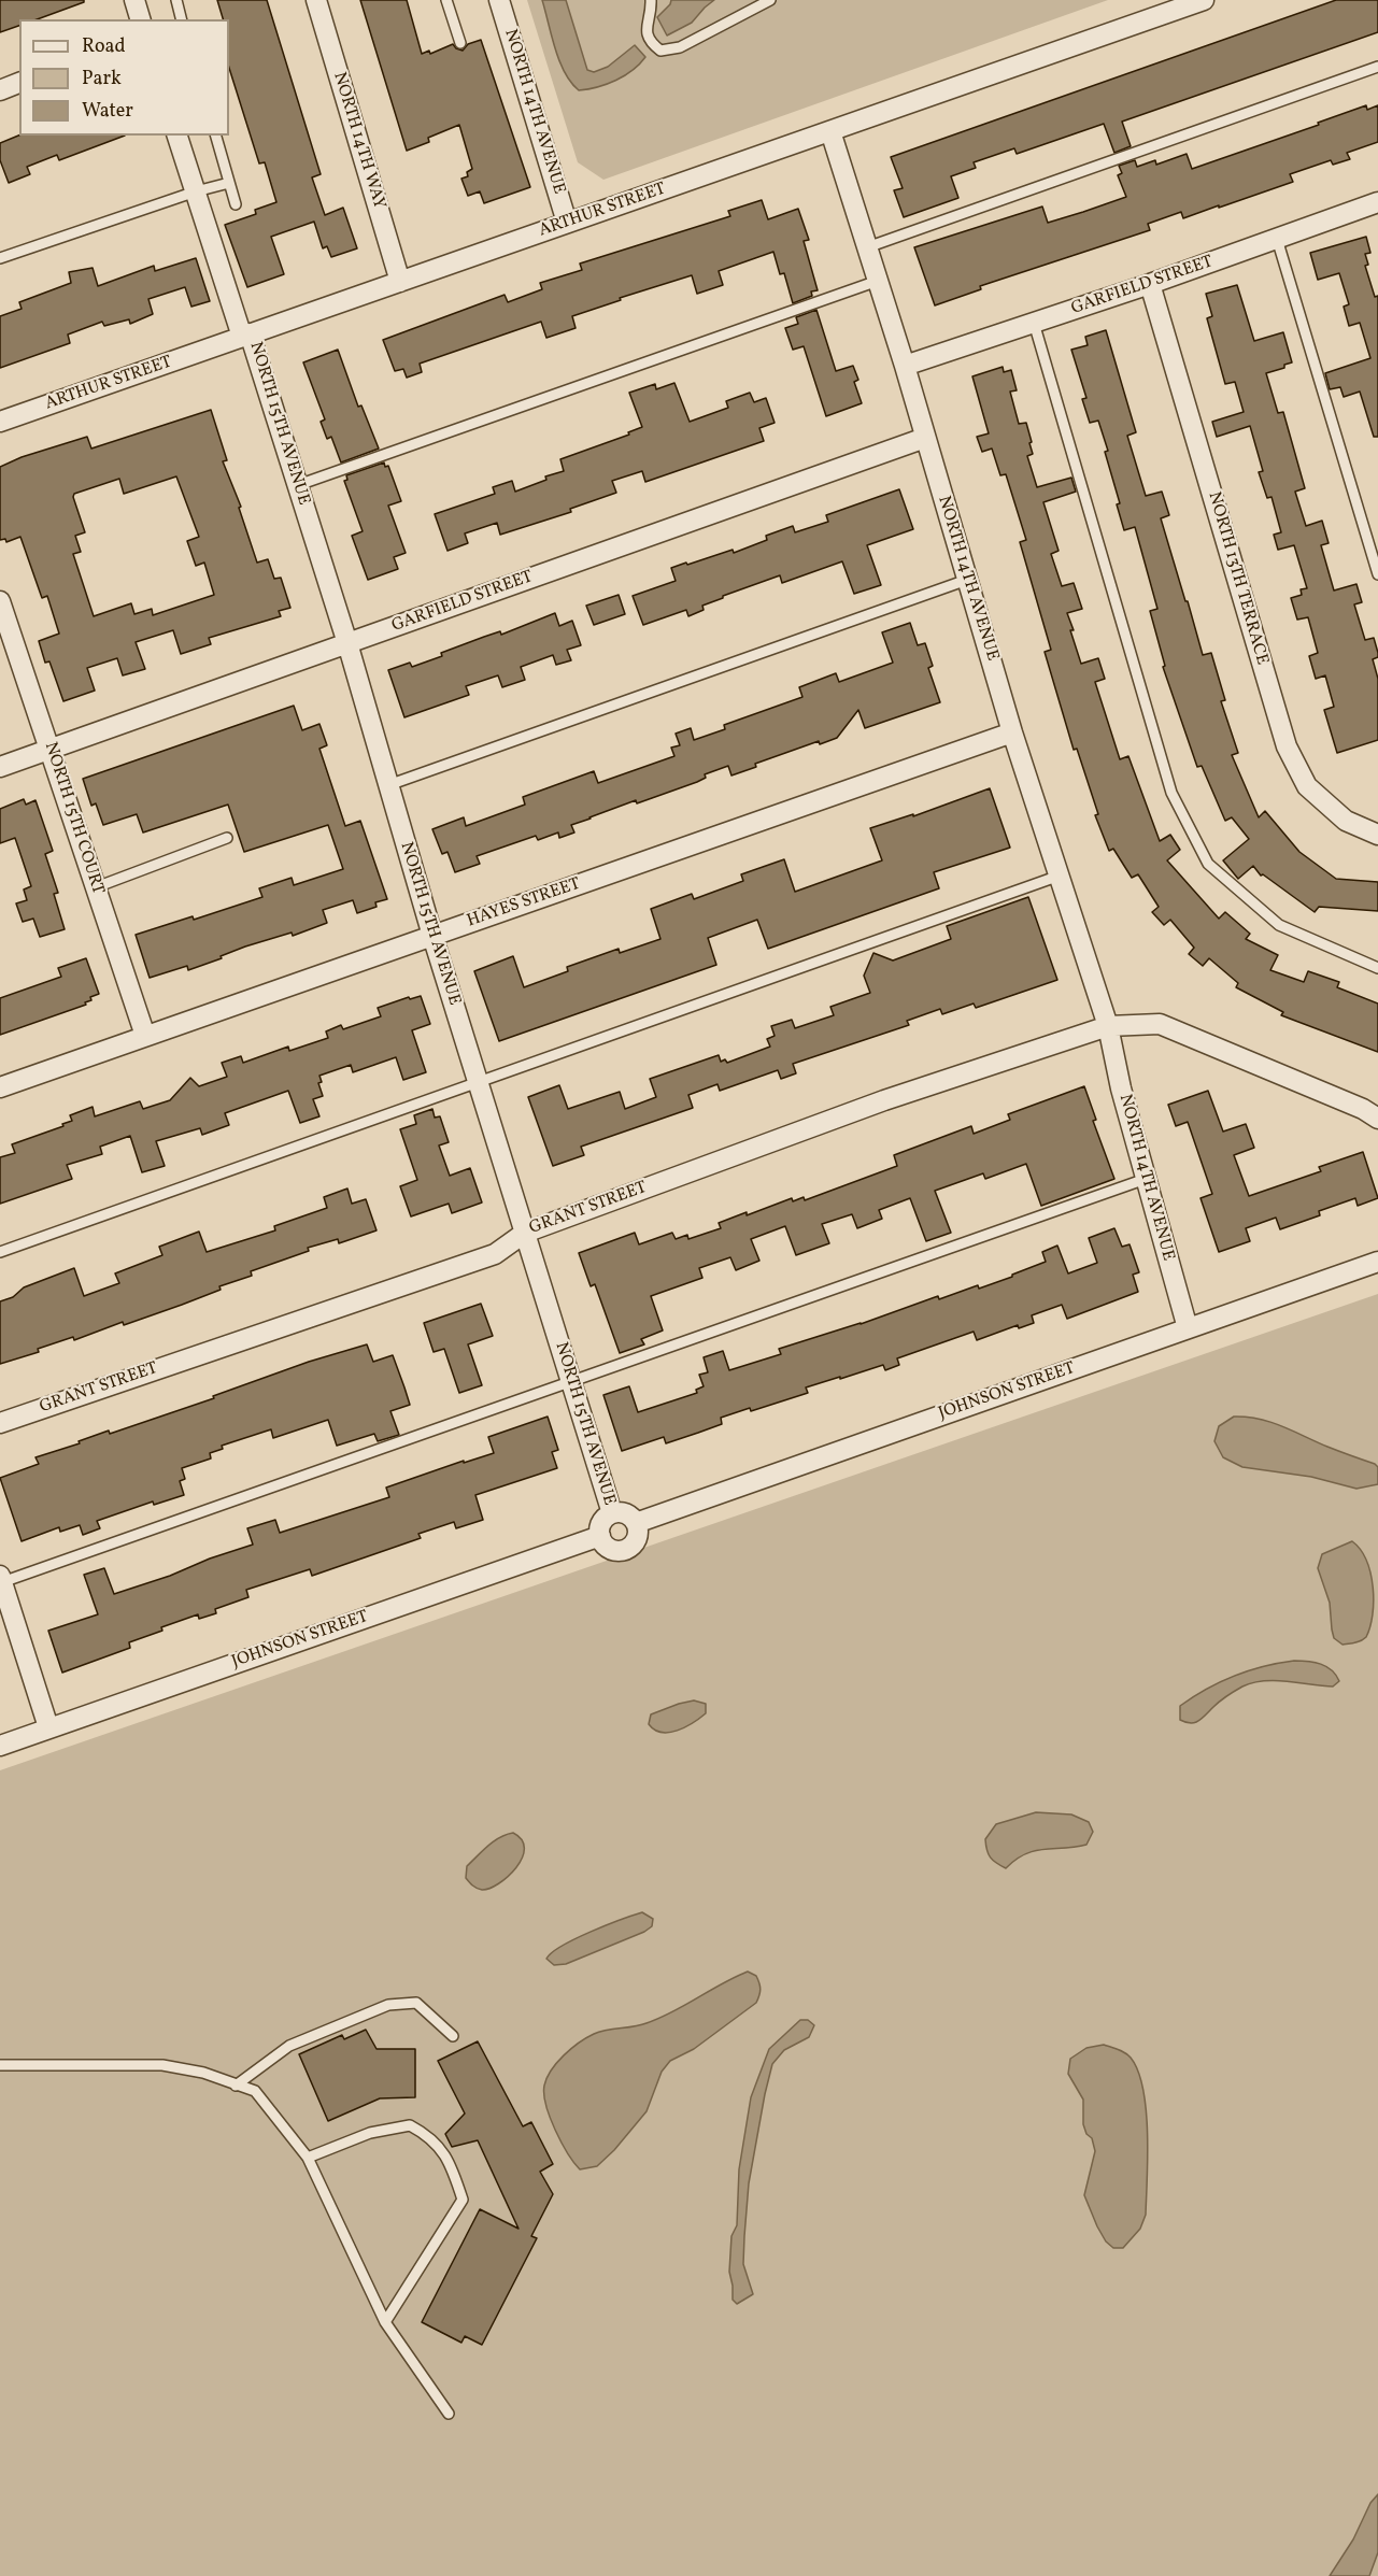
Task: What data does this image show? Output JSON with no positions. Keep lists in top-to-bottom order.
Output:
{
  "streets": {
    "street": [
      "NORTH 14TH AVENUE",
      "NORTH 14TH WAY",
      "ARTHUR STREET",
      "GARFIELD STREET",
      "NORTH 15TH AVENUE",
      "NORTH 13TH TERRACE",
      "NORTH 15TH COURT",
      "HAYES STREET",
      "GRANT STREET",
      "JOHNSON STREET"
    ]
  },
  "crossings": [
    ["NORTH 14TH AVENUE", "ARTHUR STREET"],
    ["NORTH 14TH AVENUE", "GARFIELD STREET"],
    ["NORTH 14TH AVENUE", "HAYES STREET"],
    ["NORTH 14TH AVENUE", "GRANT STREET"],
    ["NORTH 14TH AVENUE", "JOHNSON STREET"],
    ["NORTH 14TH WAY", "ARTHUR STREET"],
    ["ARTHUR STREET", "NORTH 15TH AVENUE"],
    ["GARFIELD STREET", "NORTH 15TH AVENUE"],
    ["GARFIELD STREET", "NORTH 13TH TERRACE"],
    ["GARFIELD STREET", "NORTH 15TH COURT"],
    ["NORTH 15TH AVENUE", "HAYES STREET"],
    ["NORTH 15TH AVENUE", "GRANT STREET"],
    ["NORTH 15TH AVENUE", "JOHNSON STREET"],
    ["NORTH 15TH COURT", "HAYES STREET"]
  ],
  "legend": ["Road", "Park", "Water"]
}
